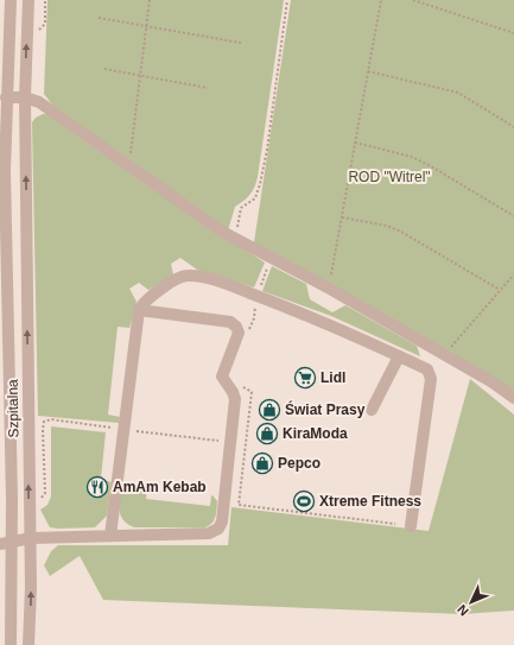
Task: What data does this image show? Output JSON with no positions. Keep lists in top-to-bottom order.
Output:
{
  "streets": {
    "street": ["Szpitalna"]
  },
  "parks": ["ROD \"Witrel\""],
  "places": {
    "supermarket": ["Lidl"],
    "shop": ["Świat Prasy", "KiraModa", "Pepco"],
    "restaurant": ["AmAm Kebab"],
    "sports": ["Xtreme Fitness"]
  },
  "north": "bottom left"
}
